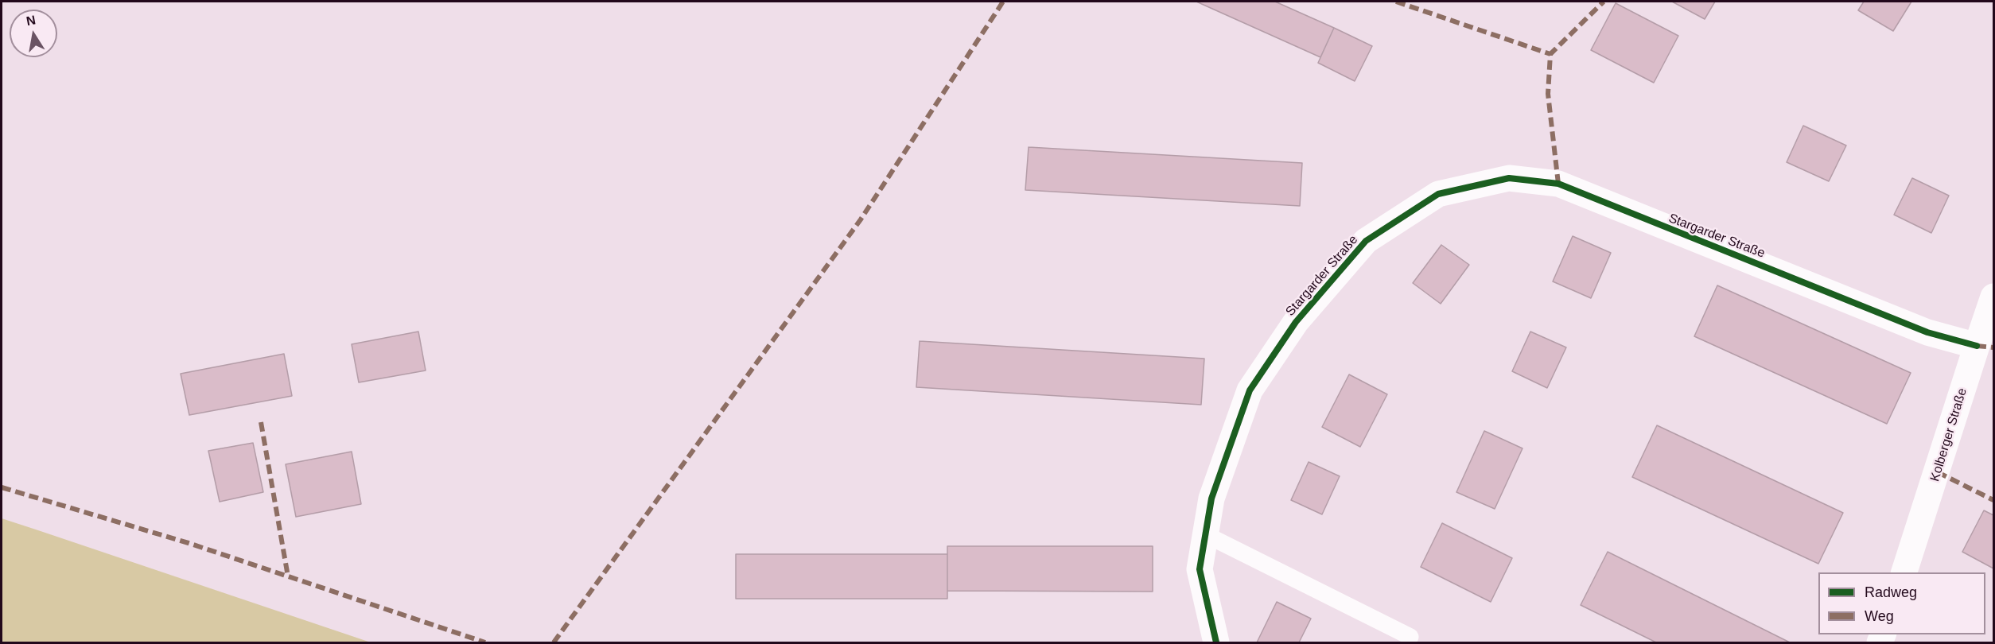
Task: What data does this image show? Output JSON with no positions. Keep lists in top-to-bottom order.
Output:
{
  "streets": {
    "street": ["Stargarder Straße", "Kolberger Straße"]
  },
  "crossings": [
    ["Stargarder Straße", "Kolberger Straße"]
  ],
  "legend": ["Radweg", "Weg"],
  "north": "top"
}
